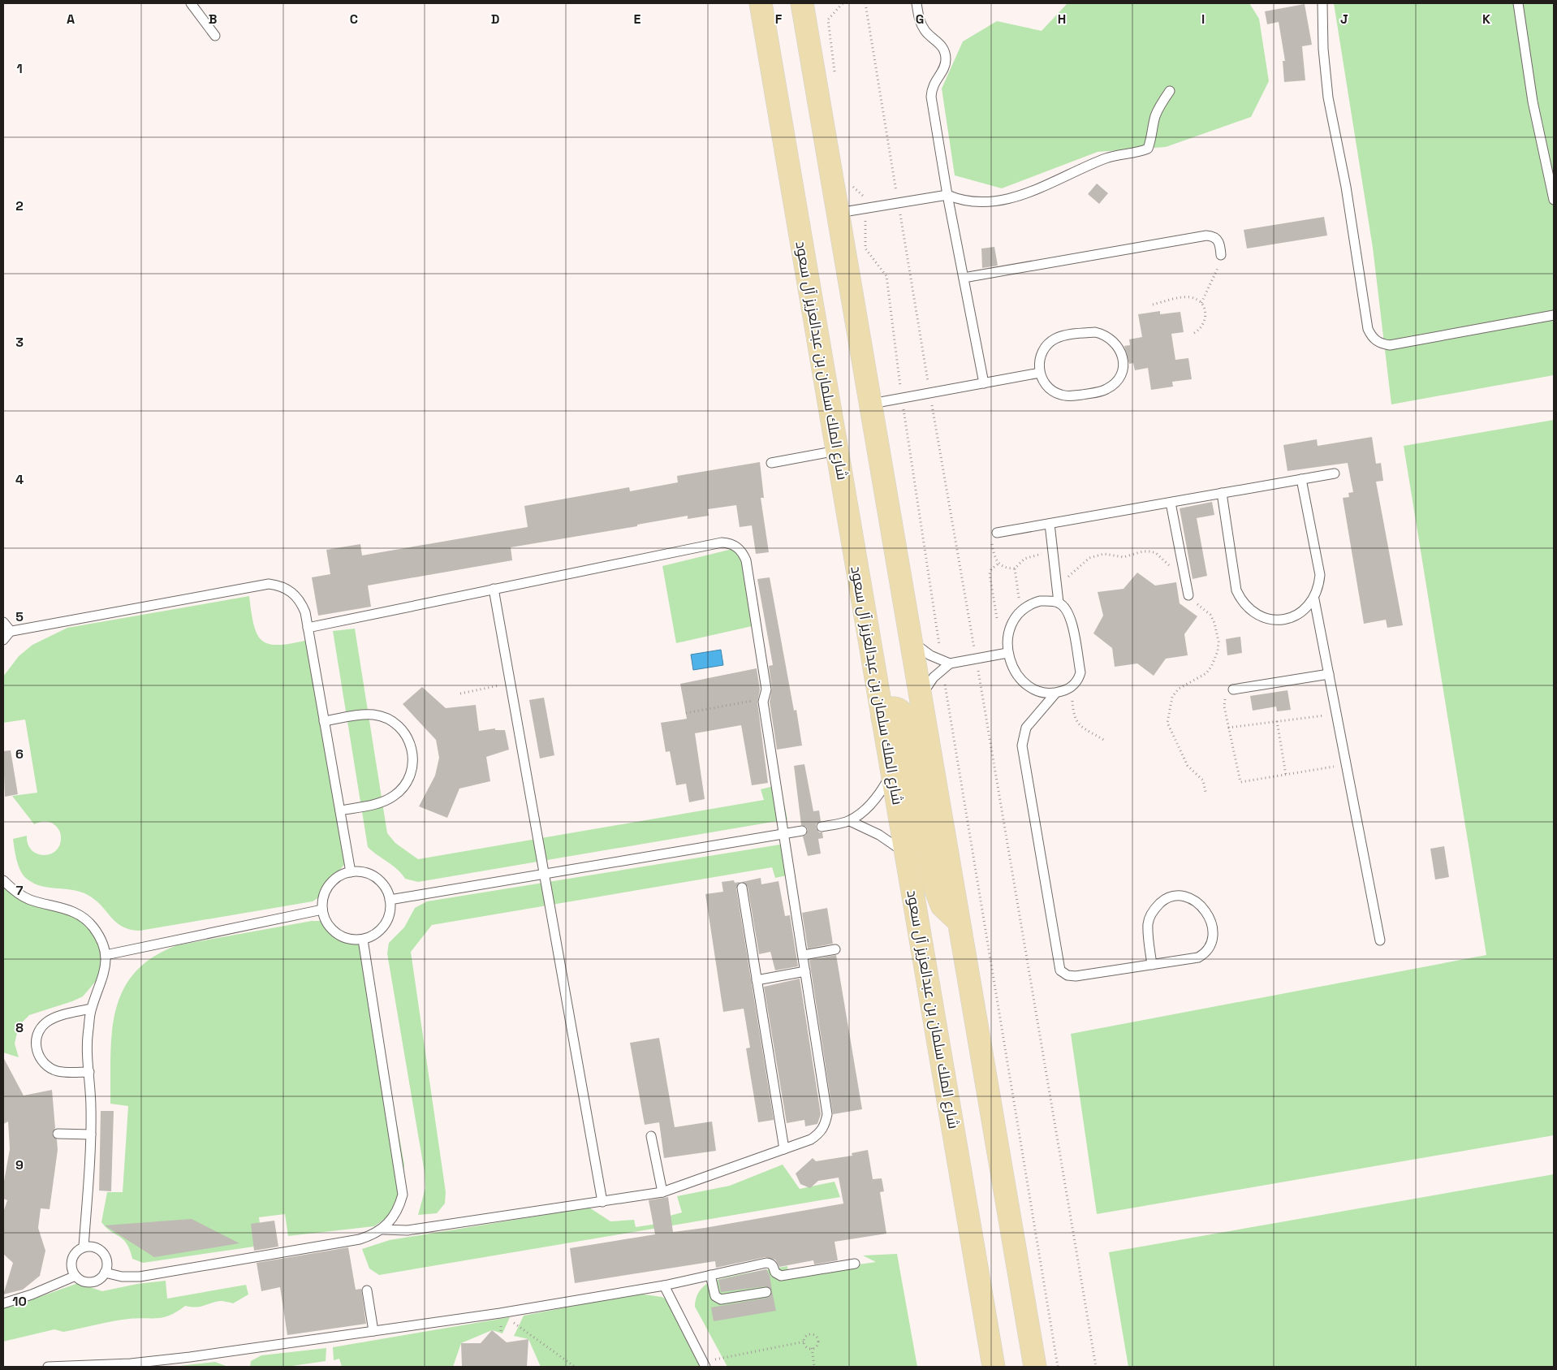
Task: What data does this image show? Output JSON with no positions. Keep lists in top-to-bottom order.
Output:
{
  "streets": {
    "main road": ["شارع الملك سلمان بن عبدالعزيز آل سعود"]
  },
  "grid": {
    "columns": [
      "A",
      "B",
      "C",
      "D",
      "E",
      "F",
      "G",
      "H",
      "I",
      "J",
      "K"
    ],
    "rows": [
      "1",
      "2",
      "3",
      "4",
      "5",
      "6",
      "7",
      "8",
      "9",
      "10"
    ]
  }
}
